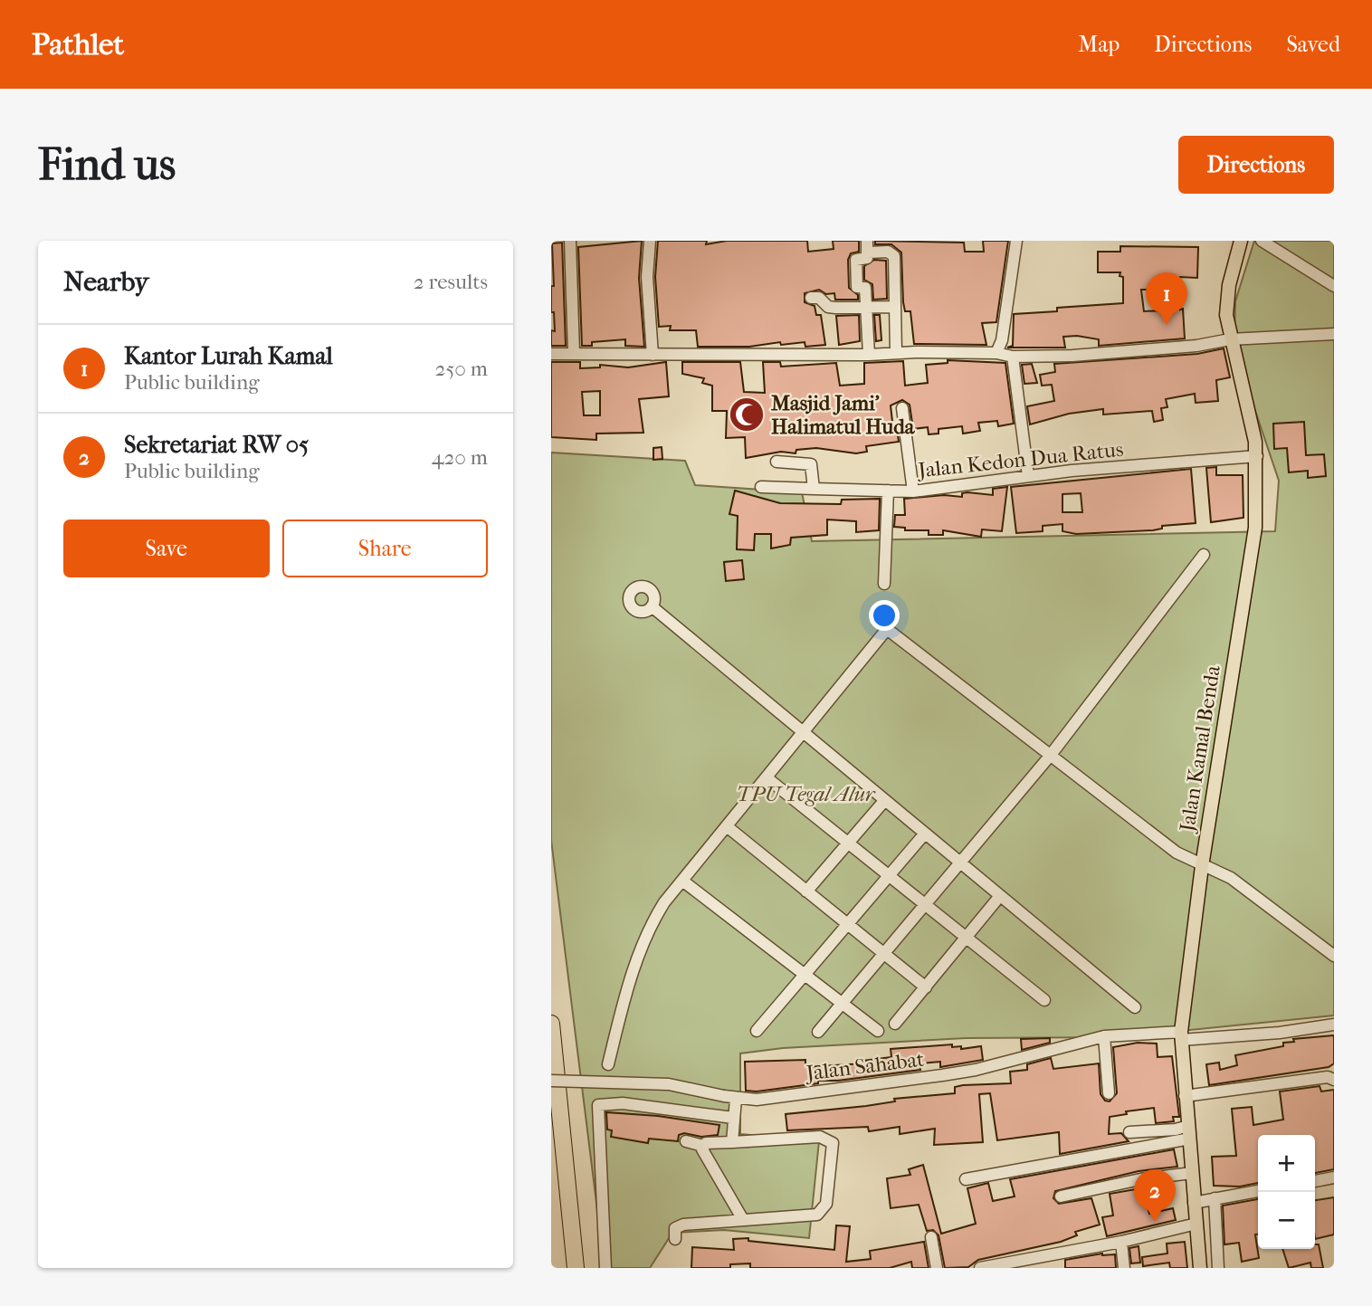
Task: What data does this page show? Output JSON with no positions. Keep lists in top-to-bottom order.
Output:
{
  "streets": {
    "main road": ["Jalan Kamal Benda"],
    "street": ["Jalan Kedon Dua Ratus", "Jalan Sahabat"]
  },
  "crossings": [
    ["Jalan Kedon Dua Ratus", "Jalan Kamal Benda"],
    ["Jalan Kamal Benda", "Jalan Sahabat"]
  ],
  "parks": ["TPU Tegal Alur"],
  "places": {
    "mosque": ["Masjid Jami' Halimatul Huda"]
  },
  "page": {
    "header": "Pathlet",
    "nav": ["Map", "Directions", "Saved"],
    "buttons": [
      "Directions",
      ["Save", "Share"]
    ],
    "title": "Find us",
    "heading": ["Nearby", "2 results"],
    "pins": ["1", "2"],
    "list": [
      {
        "mark": "1",
        "name": "Kantor Lurah Kamal",
        "note": "Public building",
        "value": "250 m"
      },
      {
        "mark": "2",
        "name": "Sekretariat RW 05",
        "note": "Public building",
        "value": "420 m"
      }
    ],
    "map_buttons": ["+", "−"]
  }
}
